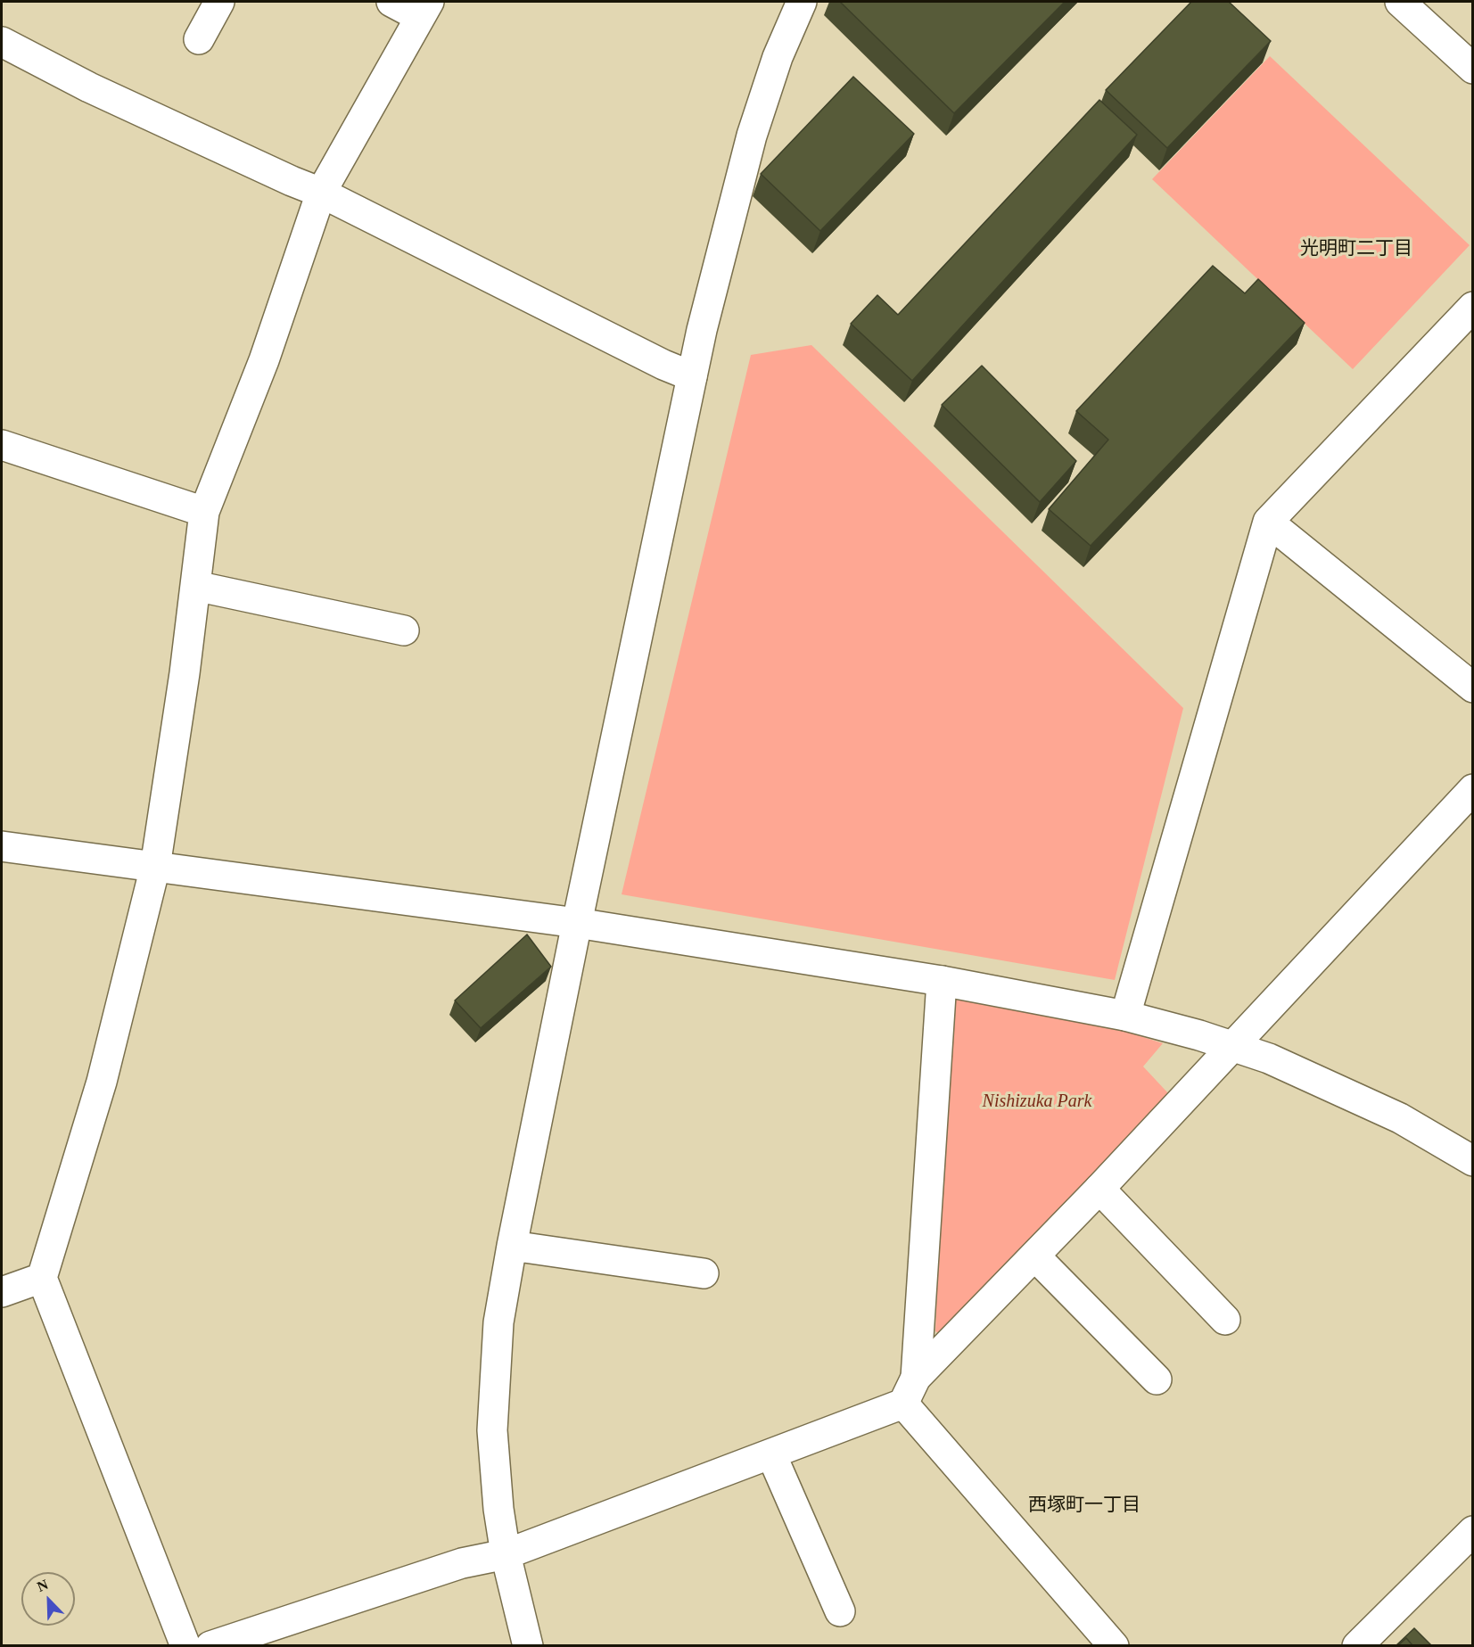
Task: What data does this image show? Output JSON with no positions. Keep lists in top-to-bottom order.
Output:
{
  "districts": ["光明町二丁目", "西塚町一丁目"],
  "parks": ["Nishizuka Park"],
  "north": "top left"
}
